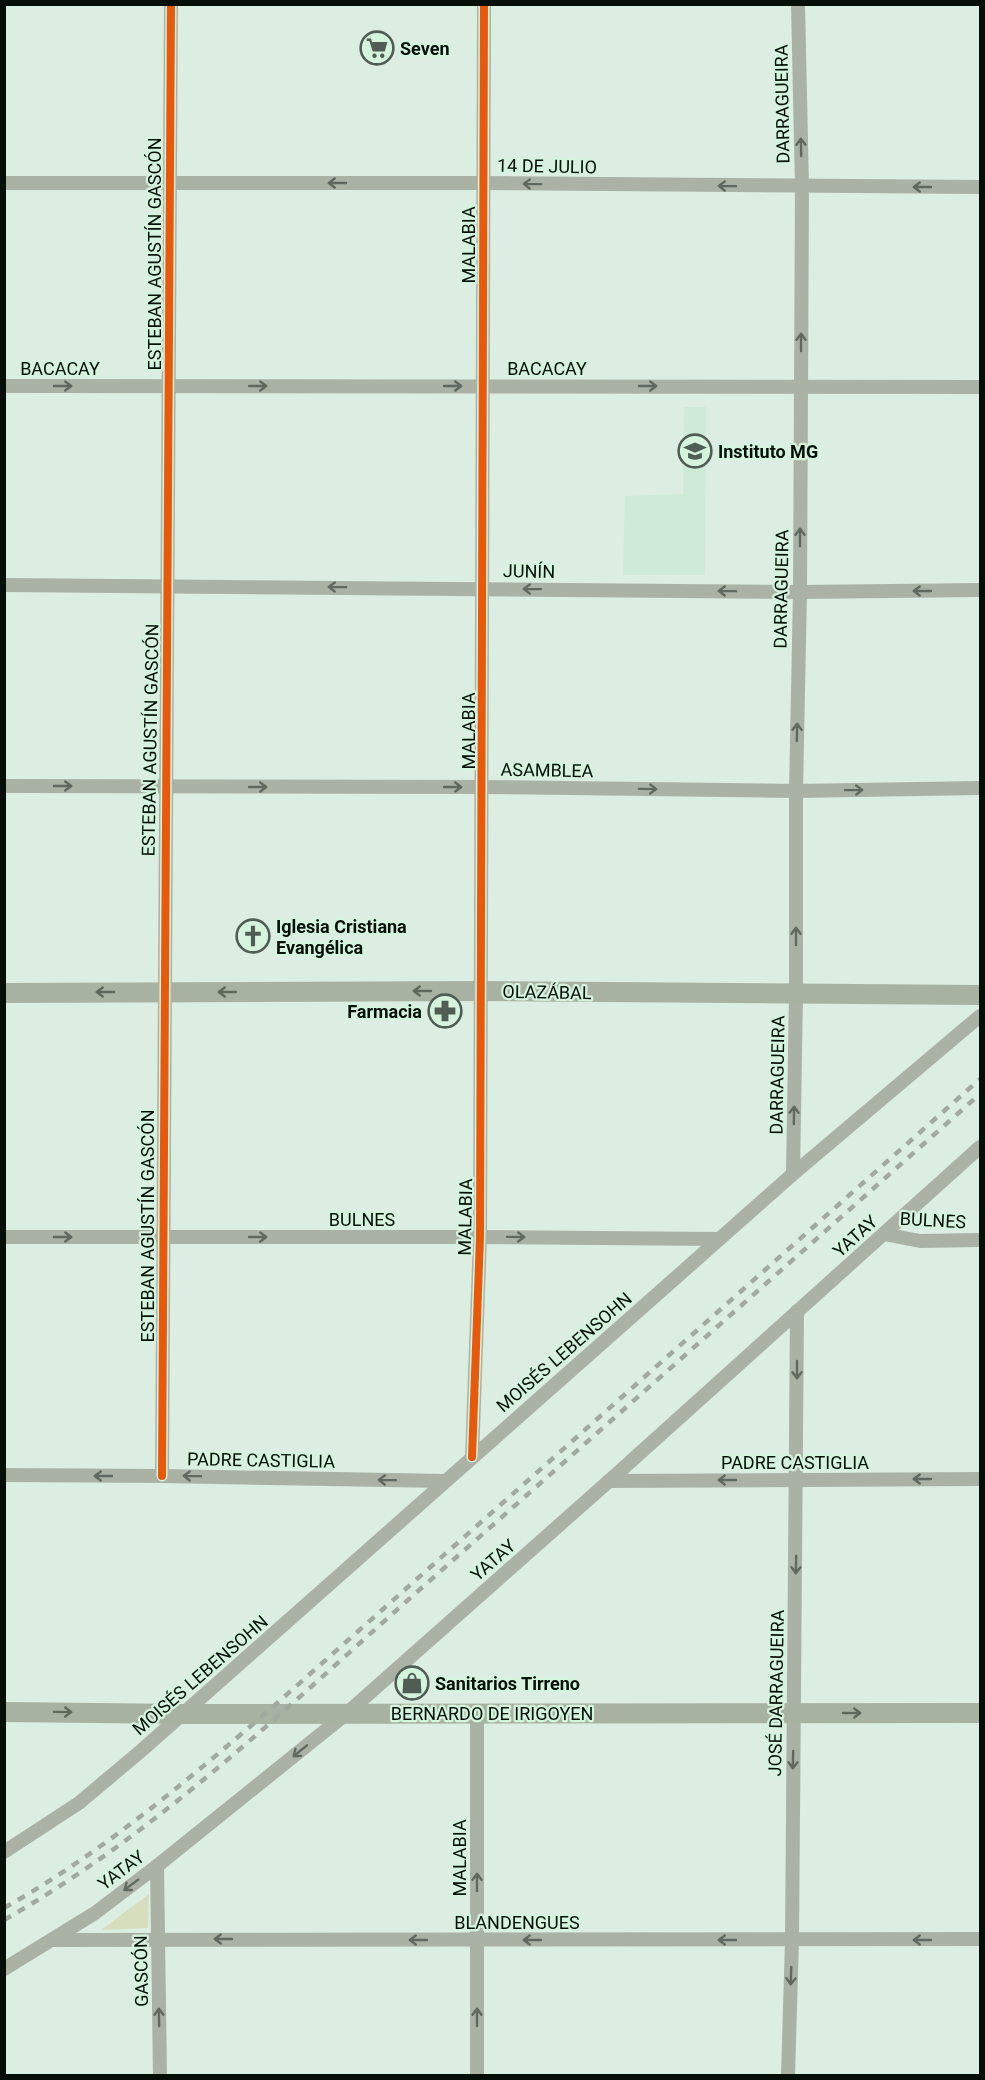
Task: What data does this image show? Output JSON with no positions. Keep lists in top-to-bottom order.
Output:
{
  "streets": {
    "street": [
      "DARRAGUEIRA",
      "14 DE JULIO",
      "MALABIA",
      "ESTEBAN AGUSTÍN GASCÓN",
      "BACACAY",
      "JUNÍN",
      "ASAMBLEA",
      "OLAZÁBAL",
      "BULNES",
      "YATAY",
      "MOISÉS LEBENSOHN",
      "PADRE CASTIGLIA",
      "JOSÉ DARRAGUEIRA",
      "BERNARDO DE IRIGOYEN",
      "BLANDENGUES",
      "GASCÓN"
    ]
  },
  "crossings": [
    ["DARRAGUEIRA", "14 DE JULIO"],
    ["DARRAGUEIRA", "BACACAY"],
    ["DARRAGUEIRA", "JUNÍN"],
    ["DARRAGUEIRA", "ASAMBLEA"],
    ["DARRAGUEIRA", "OLAZÁBAL"],
    ["DARRAGUEIRA", "MOISÉS LEBENSOHN"],
    ["14 DE JULIO", "MALABIA"],
    ["14 DE JULIO", "ESTEBAN AGUSTÍN GASCÓN"],
    ["MALABIA", "BACACAY"],
    ["MALABIA", "JUNÍN"],
    ["MALABIA", "ASAMBLEA"],
    ["MALABIA", "OLAZÁBAL"],
    ["MALABIA", "BULNES"],
    ["MALABIA", "MOISÉS LEBENSOHN"],
    ["MALABIA", "BERNARDO DE IRIGOYEN"],
    ["MALABIA", "BLANDENGUES"],
    ["ESTEBAN AGUSTÍN GASCÓN", "BACACAY"],
    ["ESTEBAN AGUSTÍN GASCÓN", "JUNÍN"],
    ["ESTEBAN AGUSTÍN GASCÓN", "ASAMBLEA"],
    ["ESTEBAN AGUSTÍN GASCÓN", "OLAZÁBAL"],
    ["ESTEBAN AGUSTÍN GASCÓN", "BULNES"],
    ["ESTEBAN AGUSTÍN GASCÓN", "PADRE CASTIGLIA"],
    ["BULNES", "YATAY"],
    ["BULNES", "MOISÉS LEBENSOHN"],
    ["YATAY", "PADRE CASTIGLIA"],
    ["YATAY", "JOSÉ DARRAGUEIRA"],
    ["YATAY", "BERNARDO DE IRIGOYEN"],
    ["YATAY", "BLANDENGUES"],
    ["YATAY", "GASCÓN"],
    ["MOISÉS LEBENSOHN", "PADRE CASTIGLIA"],
    ["MOISÉS LEBENSOHN", "BERNARDO DE IRIGOYEN"],
    ["PADRE CASTIGLIA", "JOSÉ DARRAGUEIRA"],
    ["JOSÉ DARRAGUEIRA", "BERNARDO DE IRIGOYEN"],
    ["JOSÉ DARRAGUEIRA", "BLANDENGUES"],
    ["BLANDENGUES", "GASCÓN"]
  ],
  "one_way": [
    "DARRAGUEIRA",
    "14 DE JULIO",
    "BACACAY",
    "JUNÍN",
    "ASAMBLEA",
    "OLAZÁBAL",
    "BULNES",
    "PADRE CASTIGLIA",
    "JOSÉ DARRAGUEIRA",
    "BERNARDO DE IRIGOYEN",
    "BLANDENGUES",
    "GASCÓN"
  ],
  "places": {
    "supermarket": ["Seven"],
    "school or university": ["Instituto MG"],
    "church": ["Iglesia Cristiana Evangélica"],
    "pharmacy": ["Farmacia"],
    "shop": ["Sanitarios Tirreno"]
  }
}
